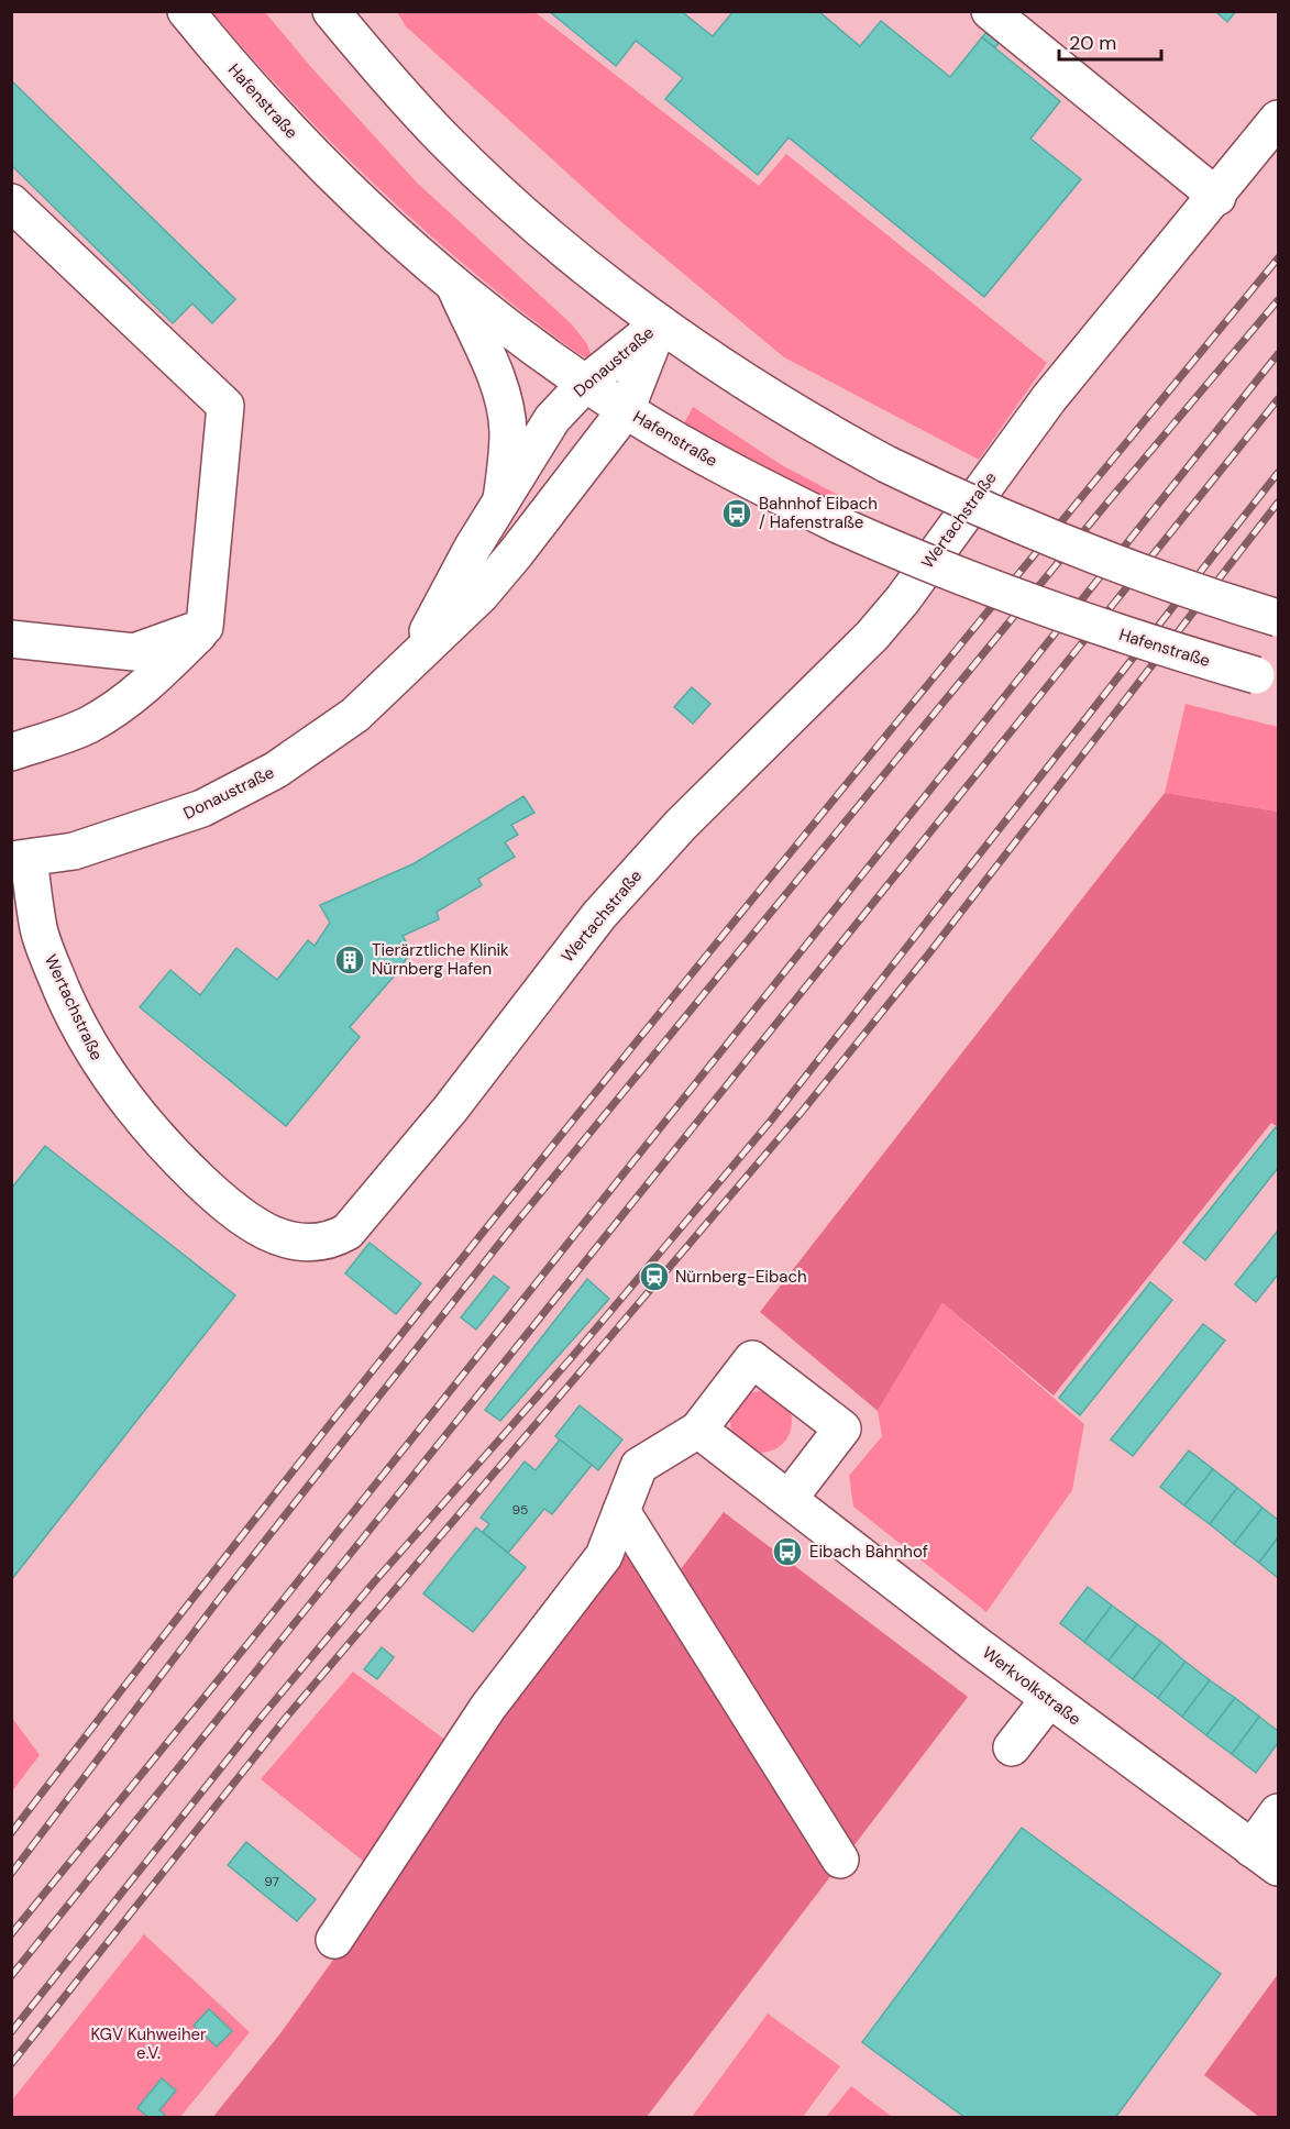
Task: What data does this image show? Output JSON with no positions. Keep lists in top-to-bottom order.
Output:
{
  "streets": {
    "street": [
      "Hafenstraße",
      "Donaustraße",
      "Wertachstraße",
      "Werkvolkstraße"
    ]
  },
  "crossings": [
    ["Hafenstraße", "Donaustraße"],
    ["Donaustraße", "Wertachstraße"]
  ],
  "parks": ["KGV Kuhweiher e.V."],
  "places": {
    "bus stop": ["Bahnhof Eibach / Hafenstraße", "Eibach Bahnhof"],
    "building": ["Tierärztliche Klinik Nürnberg Hafen"],
    "station": ["Nürnberg-Eibach"]
  },
  "house_numbers": ["95", "97"],
  "scale_bar": "20 m"
}
